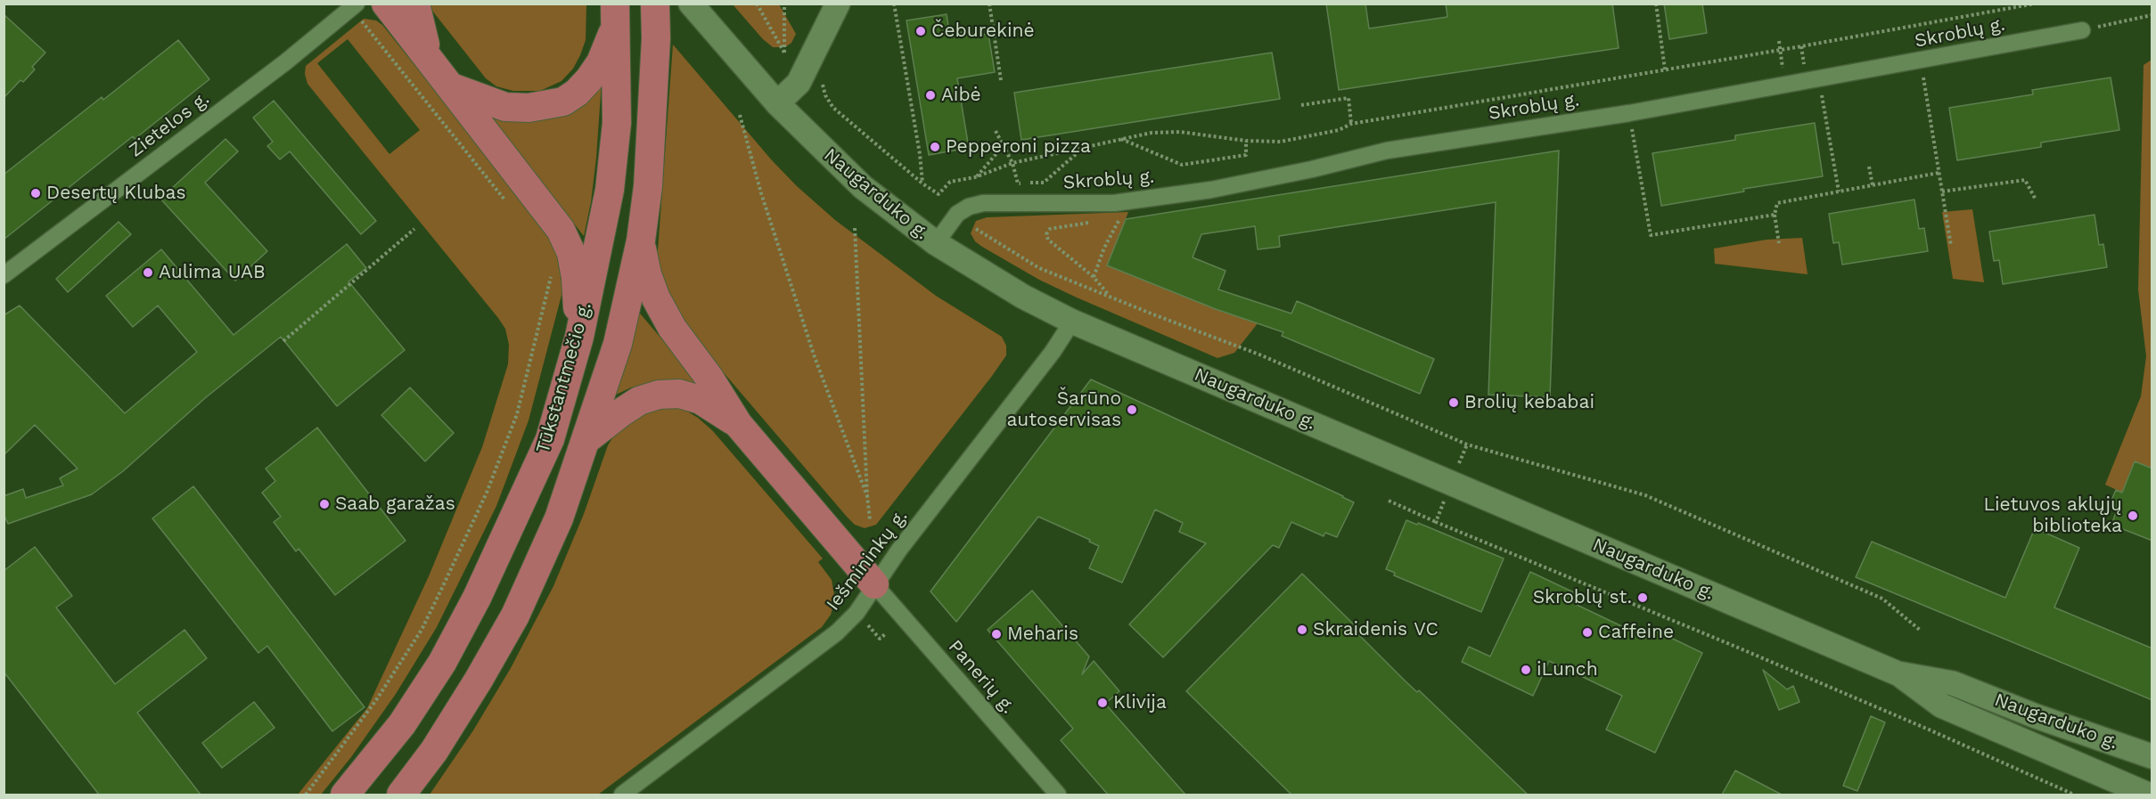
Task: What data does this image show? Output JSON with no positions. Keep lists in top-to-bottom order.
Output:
{
  "streets": {
    "highway": ["Tūkstantmečio g."],
    "main road": ["Naugarduko g."],
    "street": [
      "Skroblų g.",
      "Zietelos g.",
      "Iešmininkų g.",
      "Panerių g."
    ]
  },
  "crossings": [
    ["Skroblų g.", "Naugarduko g."],
    ["Naugarduko g.", "Iešmininkų g."],
    ["Iešmininkų g.", "Panerių g."]
  ],
  "places": [
    "Čeburekinė",
    "Aibė",
    "Pepperoni pizza",
    "Desertų Klubas",
    "Aulima UAB",
    "Brolių kebabai",
    "Šarūno autoservisas",
    "Saab garažas",
    "Lietuvos aklųjų biblioteka",
    "Skroblų st.",
    "Skraidenis VC",
    "Caffeine",
    "Meharis",
    "iLunch",
    "Klivija"
  ]
}
